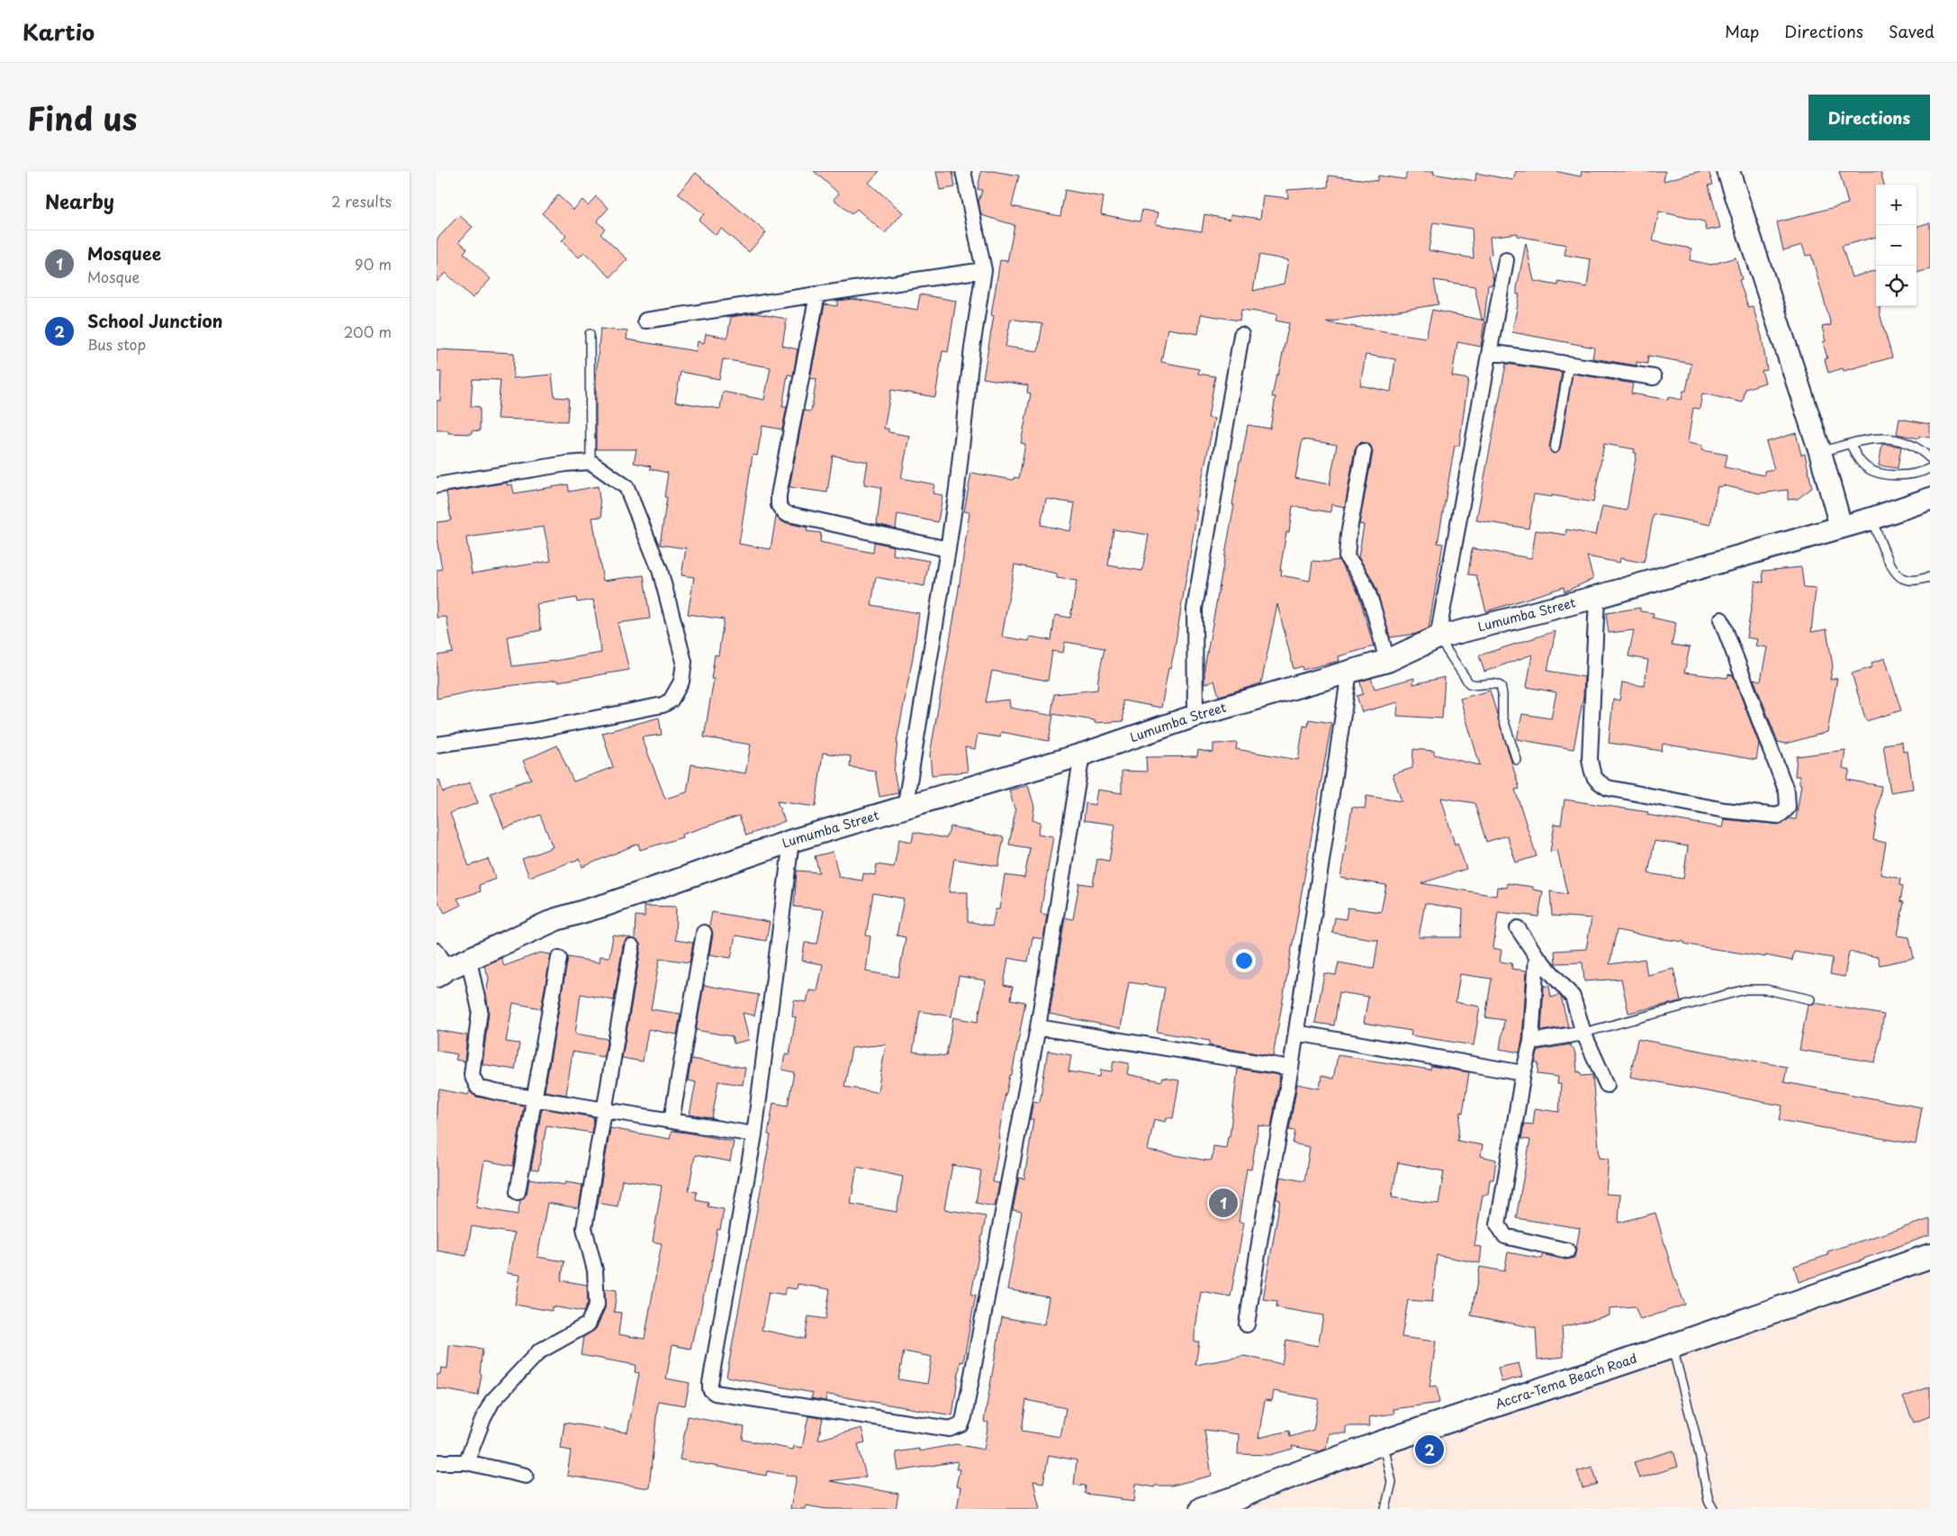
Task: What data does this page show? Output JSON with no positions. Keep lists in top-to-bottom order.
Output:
{
  "streets": {
    "main road": ["Lumumba Street", "Accra-Tema Beach Road"]
  },
  "page": {
    "header": "Kartio",
    "nav": ["Map", "Directions", "Saved"],
    "title": "Find us",
    "buttons": "Directions",
    "heading": ["Nearby", "2 results"],
    "map_buttons": ["+", "−"],
    "list": [
      {
        "mark": "1",
        "name": "Mosquee",
        "note": "Mosque",
        "value": "90 m"
      },
      {
        "mark": "2",
        "name": "School Junction",
        "note": "Bus stop",
        "value": "200 m"
      }
    ],
    "pins": ["1", "2"]
  }
}
